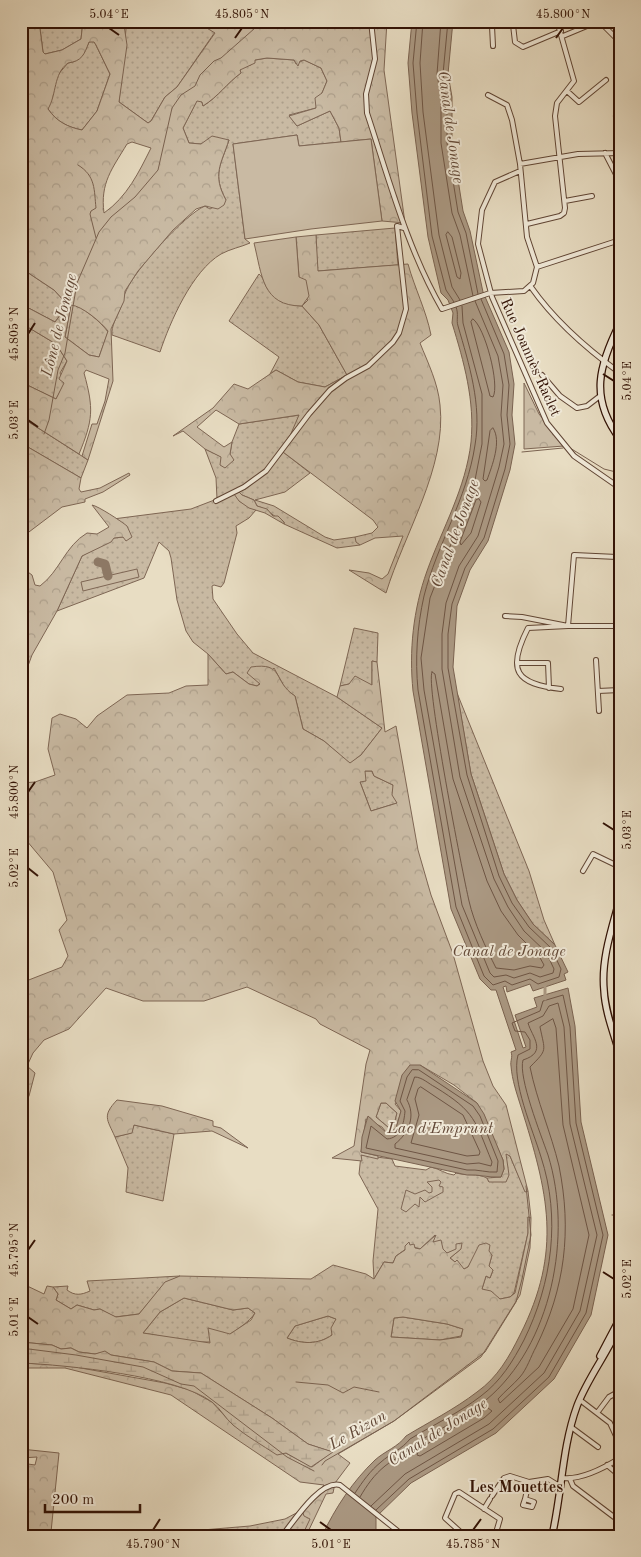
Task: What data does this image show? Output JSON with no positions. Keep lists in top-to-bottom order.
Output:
{
  "streets": {
    "street": ["Rue Joannès Raclet"]
  },
  "districts": ["Les Mouettes"],
  "water": [
    "Canal de Jonage",
    "Lône de Jonage",
    "Lac d'Emprunt",
    "Le Rizan"
  ],
  "scale_bar": "200 m",
  "coordinates": [
    "5.04°E",
    "45.805°N",
    "45.800°N",
    "5.03°E",
    "5.02°E",
    "45.795°N",
    "5.01°E",
    "45.790°N",
    "45.785°N"
  ]
}
